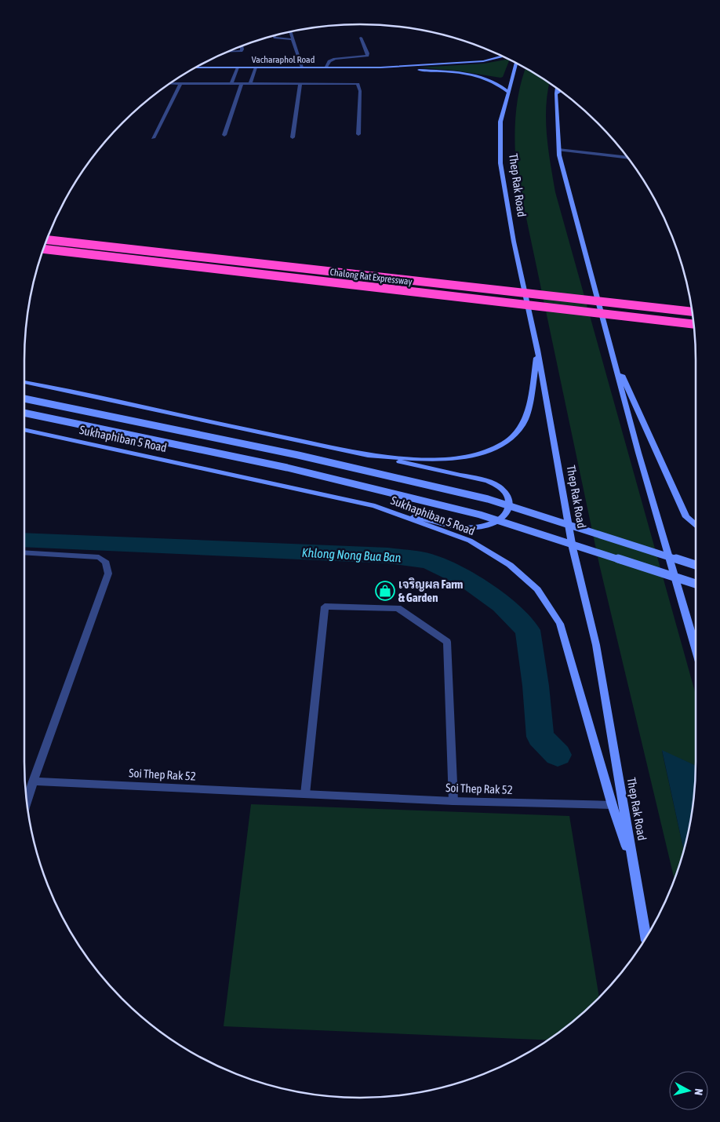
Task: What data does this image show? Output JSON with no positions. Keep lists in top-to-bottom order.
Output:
{
  "streets": {
    "highway": ["Chalong Rat Expressway"],
    "main road": ["Vacharaphol Road", "Thep Rak Road", "Sukhaphiban 5 Road"],
    "street": ["Soi Thep Rak 52"]
  },
  "crossings": [
    ["Vacharaphol Road", "Thep Rak Road"],
    ["Thep Rak Road", "Sukhaphiban 5 Road"],
    ["Sukhaphiban 5 Road", "Soi Thep Rak 52"]
  ],
  "water": ["Khlong Nong Bua Ban"],
  "places": {
    "shop": ["เจริญผล Farm & Garden"]
  },
  "north": "right"
}
